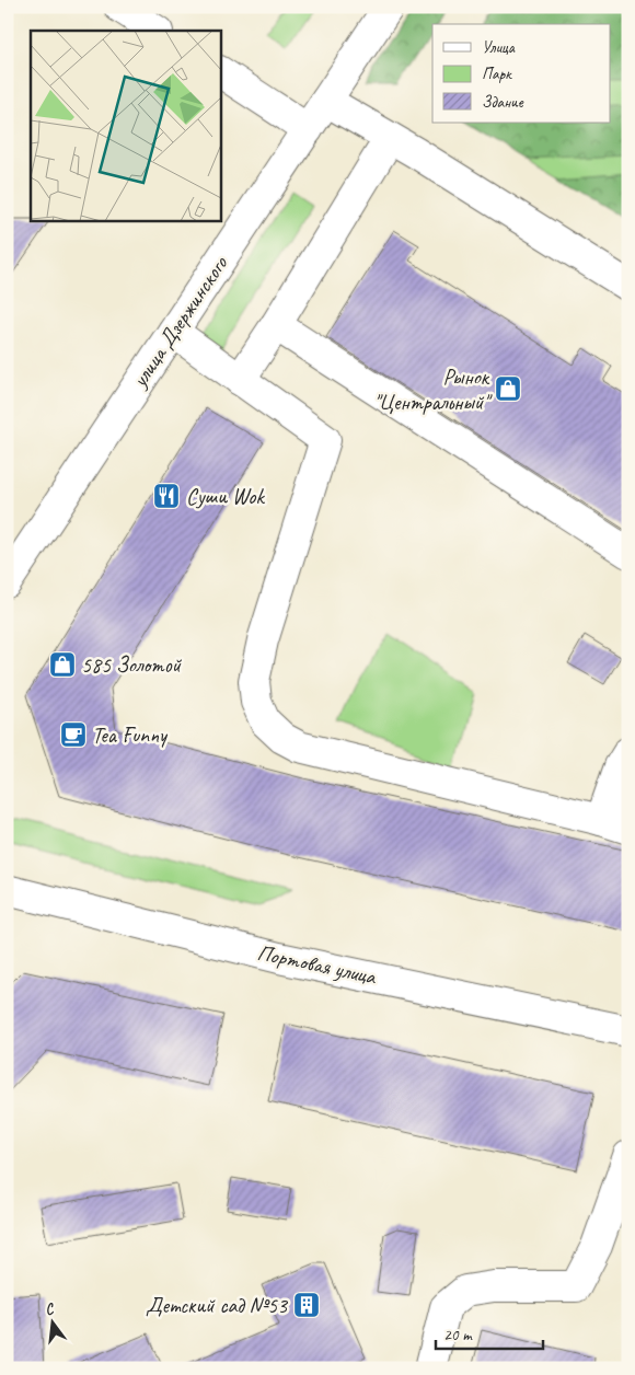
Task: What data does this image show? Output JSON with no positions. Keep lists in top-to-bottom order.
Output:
{
  "streets": {
    "street": ["улица Дзержинского", "Портовая улица"]
  },
  "places": {
    "shop": ["Рынок \"Центральный\"", "585 Золотой"],
    "restaurant": ["Суши Wok"],
    "cafe": ["Tea Funny"],
    "building": ["Детский сад №53"]
  },
  "legend": ["Улица", "Парк", "Здание"],
  "scale_bar": "20 m",
  "north": "top"
}
